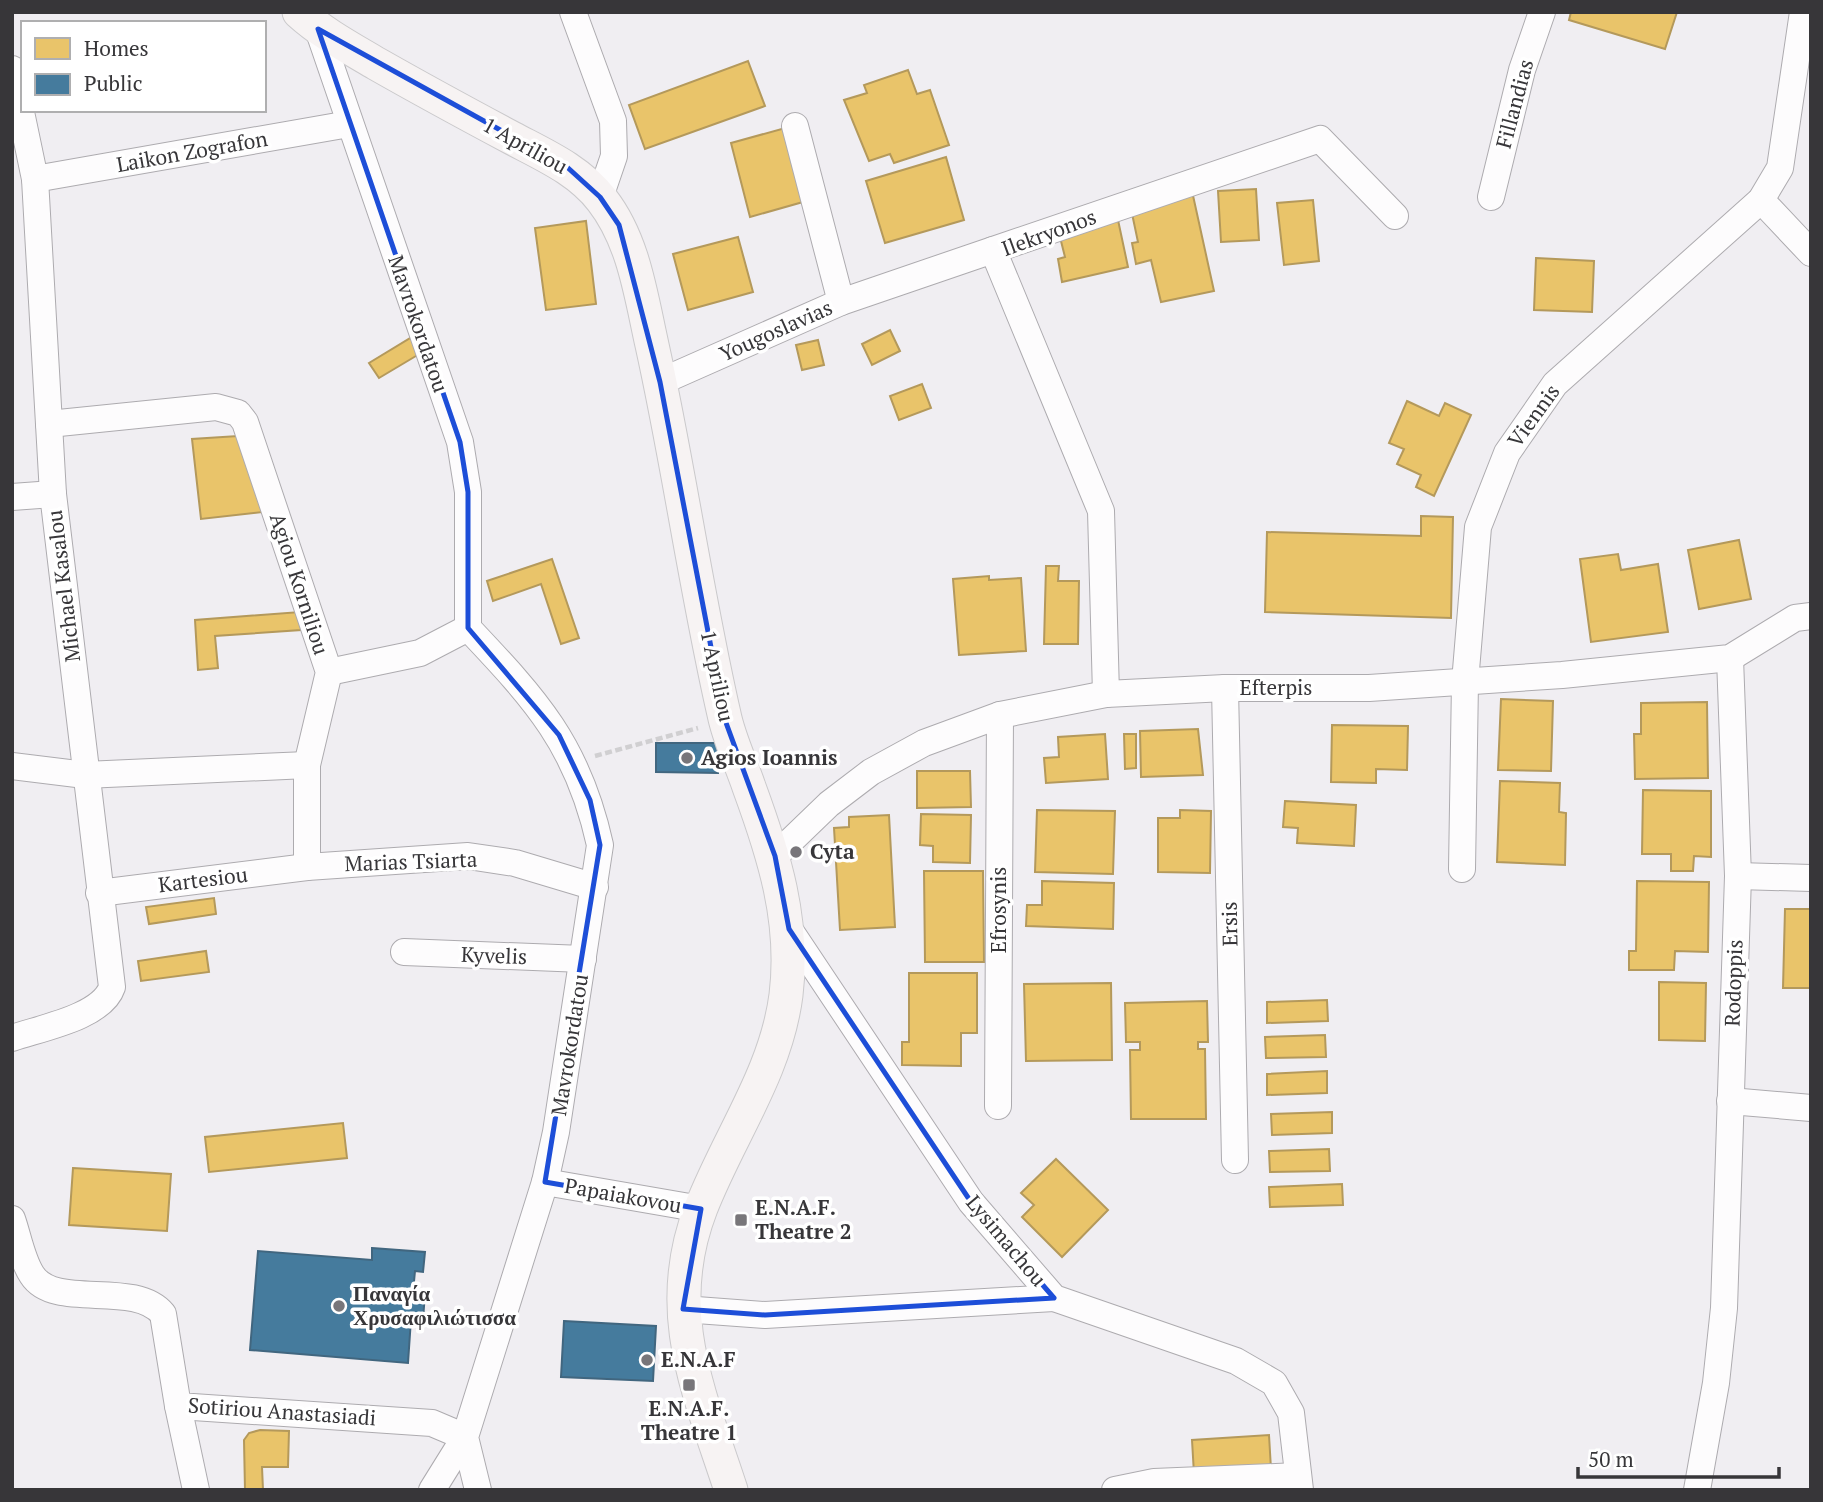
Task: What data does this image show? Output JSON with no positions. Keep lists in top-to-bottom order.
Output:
{
  "streets": {
    "main road": ["1 Apriliou"],
    "street": [
      "Fillandias",
      "Laikon Zografon",
      "Ilekryonos",
      "Mavrokordatou",
      "Yougoslavias",
      "Viennis",
      "Agiou Korniliou",
      "Michael Kasalou",
      "Efterpis",
      "Marias Tsiarta",
      "Kartesiou",
      "Efrosynis",
      "Ersis",
      "Kyvelis",
      "Rodoppis",
      "Papaiakovou",
      "Lysimachou",
      "Sotiriou Anastasiadi"
    ]
  },
  "crossings": [
    ["1 Apriliou", "Mavrokordatou"],
    ["1 Apriliou", "Yougoslavias"],
    ["1 Apriliou", "Efterpis"],
    ["1 Apriliou", "Papaiakovou"],
    ["1 Apriliou", "Lysimachou"],
    ["Laikon Zografon", "Mavrokordatou"],
    ["Laikon Zografon", "Michael Kasalou"],
    ["Ilekryonos", "Efterpis"],
    ["Mavrokordatou", "Marias Tsiarta"],
    ["Mavrokordatou", "Kyvelis"],
    ["Mavrokordatou", "Papaiakovou"],
    ["Mavrokordatou", "Sotiriou Anastasiadi"],
    ["Viennis", "Efterpis"],
    ["Agiou Korniliou", "Michael Kasalou"],
    ["Agiou Korniliou", "Marias Tsiarta"],
    ["Agiou Korniliou", "Kartesiou"],
    ["Michael Kasalou", "Kartesiou"],
    ["Efterpis", "Efrosynis"],
    ["Efterpis", "Ersis"],
    ["Efterpis", "Rodoppis"],
    ["Marias Tsiarta", "Kartesiou"]
  ],
  "places": {
    "other": [
      "Agios Ioannis",
      "Cyta",
      "Παναγία Χρυσαφιλιώτισσα",
      "E.N.A.F"
    ],
    "transit": ["E.N.A.F. Theatre 2", "E.N.A.F. Theatre 1"]
  },
  "legend": ["Homes", "Public"],
  "scale_bar": "50 m"
}
